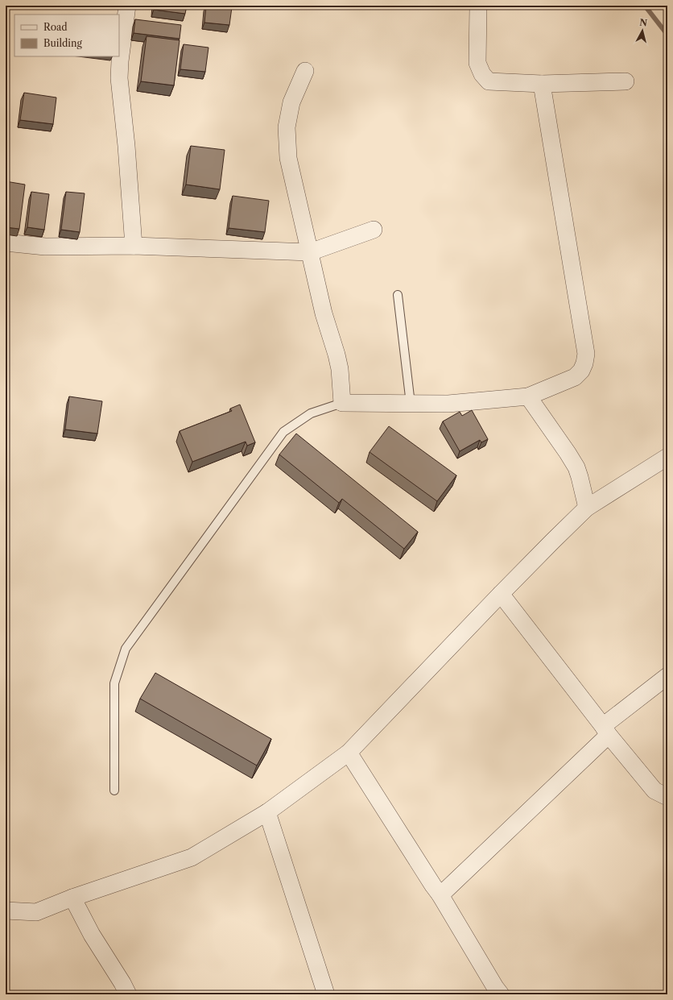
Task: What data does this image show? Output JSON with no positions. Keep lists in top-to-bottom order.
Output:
{
  "legend": ["Road", "Building"],
  "north": "top"
}
